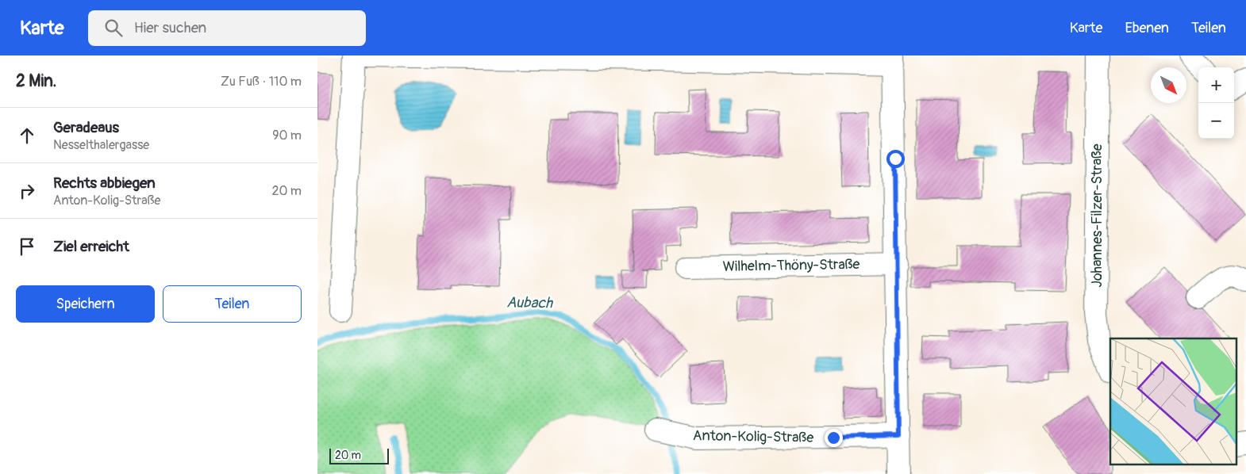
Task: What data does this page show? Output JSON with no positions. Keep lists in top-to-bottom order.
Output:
{
  "streets": {
    "street": ["Johannes-Filzer-Straße", "Wilhelm-Thöny-Straße", "Anton-Kolig-Straße"]
  },
  "water": ["Aubach"],
  "scale_bar": "20 m",
  "north": "bottom right",
  "page": {
    "header": "Karte",
    "search": "Hier suchen",
    "nav": ["Karte", "Ebenen", "Teilen"],
    "heading": ["2 Min.", "Zu Fuß · 110 m"],
    "map_buttons": ["+", "−"],
    "list": [
      ["Geradeaus", "Nesselthalergasse", "90 m"],
      ["Rechts abbiegen", "Anton-Kolig-Straße", "20 m"],
      "Ziel erreicht"
    ],
    "buttons": ["Speichern", "Teilen"],
    "scale": "20 m"
  }
}
